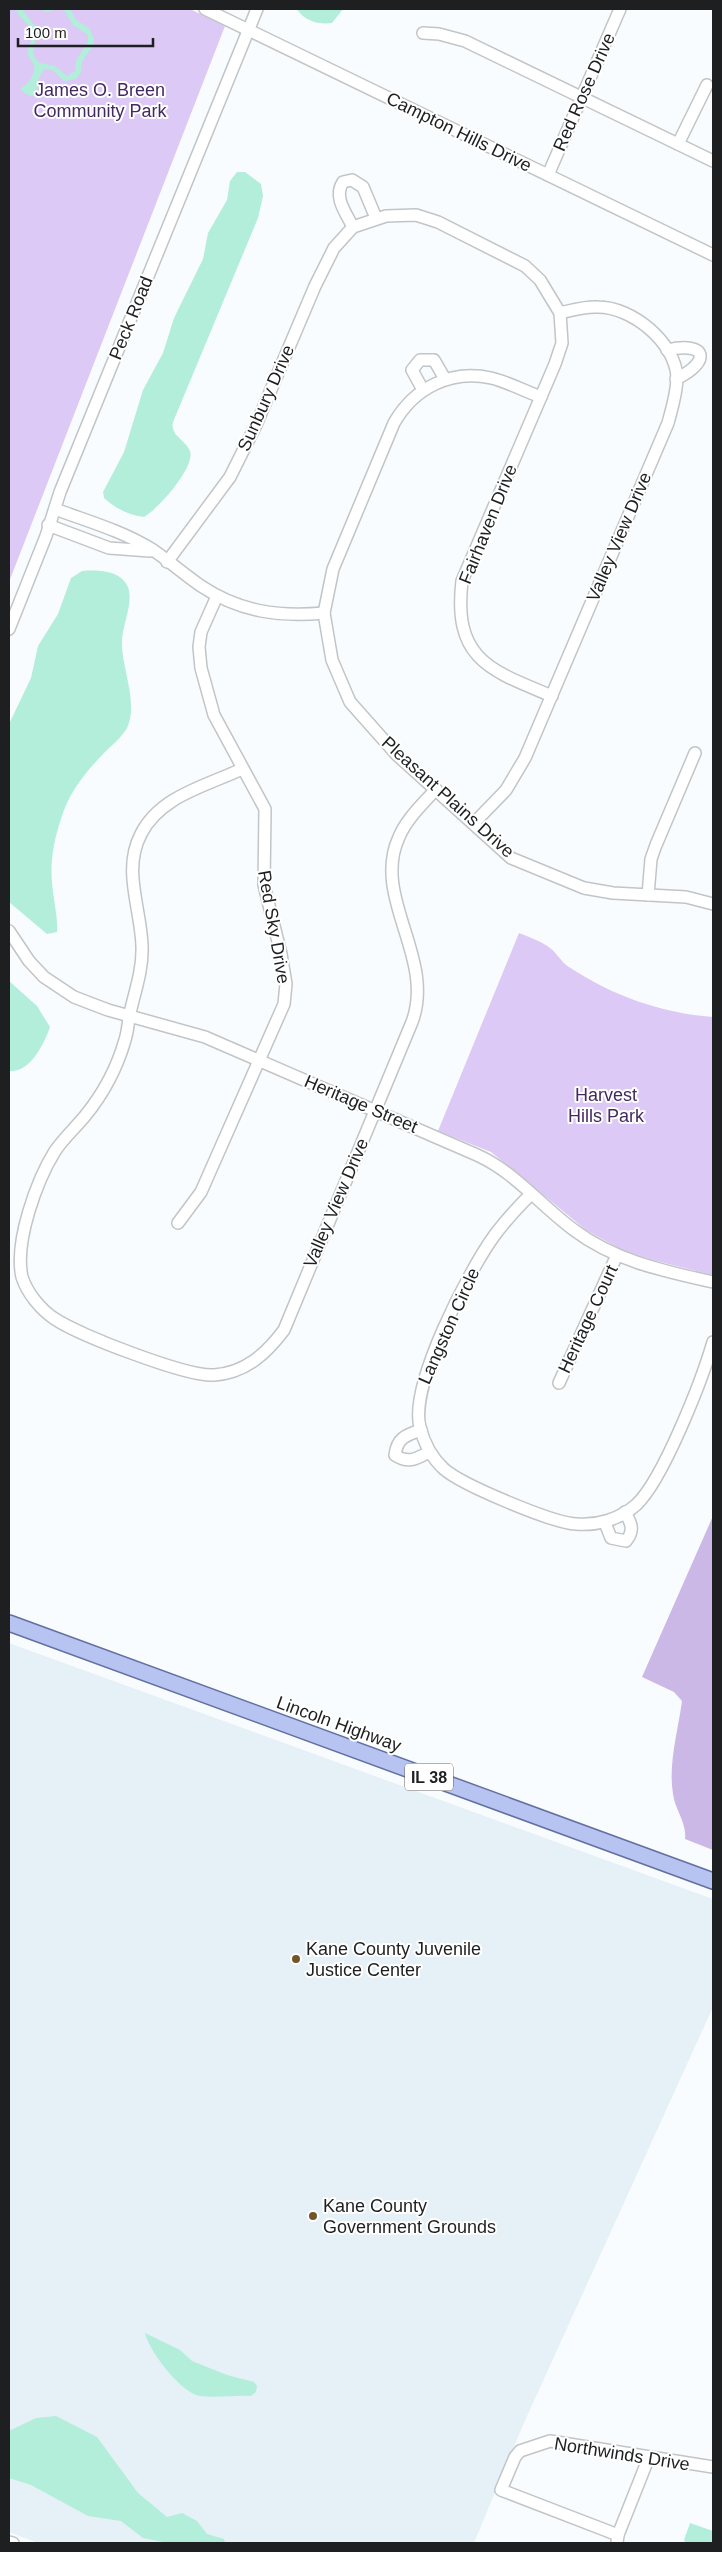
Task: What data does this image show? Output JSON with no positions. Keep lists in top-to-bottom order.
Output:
{
  "streets": {
    "main road": ["Lincoln Highway", "IL 38"],
    "street": [
      "Red Rose Drive",
      "Campton Hills Drive",
      "Peck Road",
      "Sunbury Drive",
      "Fairhaven Drive",
      "Valley View Drive",
      "Pleasant Plains Drive",
      "Red Sky Drive",
      "Heritage Street",
      "Heritage Court",
      "Langston Circle",
      "Northwinds Drive"
    ]
  },
  "crossings": [
    ["Red Rose Drive", "Campton Hills Drive"],
    ["Campton Hills Drive", "Peck Road"],
    ["Sunbury Drive", "Fairhaven Drive"],
    ["Sunbury Drive", "Valley View Drive"],
    ["Fairhaven Drive", "Valley View Drive"],
    ["Fairhaven Drive", "Pleasant Plains Drive"],
    ["Valley View Drive", "Pleasant Plains Drive"],
    ["Valley View Drive", "Red Sky Drive"],
    ["Valley View Drive", "Heritage Street"],
    ["Red Sky Drive", "Heritage Street"],
    ["Heritage Street", "Heritage Court"],
    ["Heritage Street", "Langston Circle"]
  ],
  "parks": ["James O. Breen Community Park", "Harvest Hills Park"],
  "places": ["Kane County Juvenile Justice Center", "Kane County Government Grounds"],
  "scale_bar": "100 m"
}
